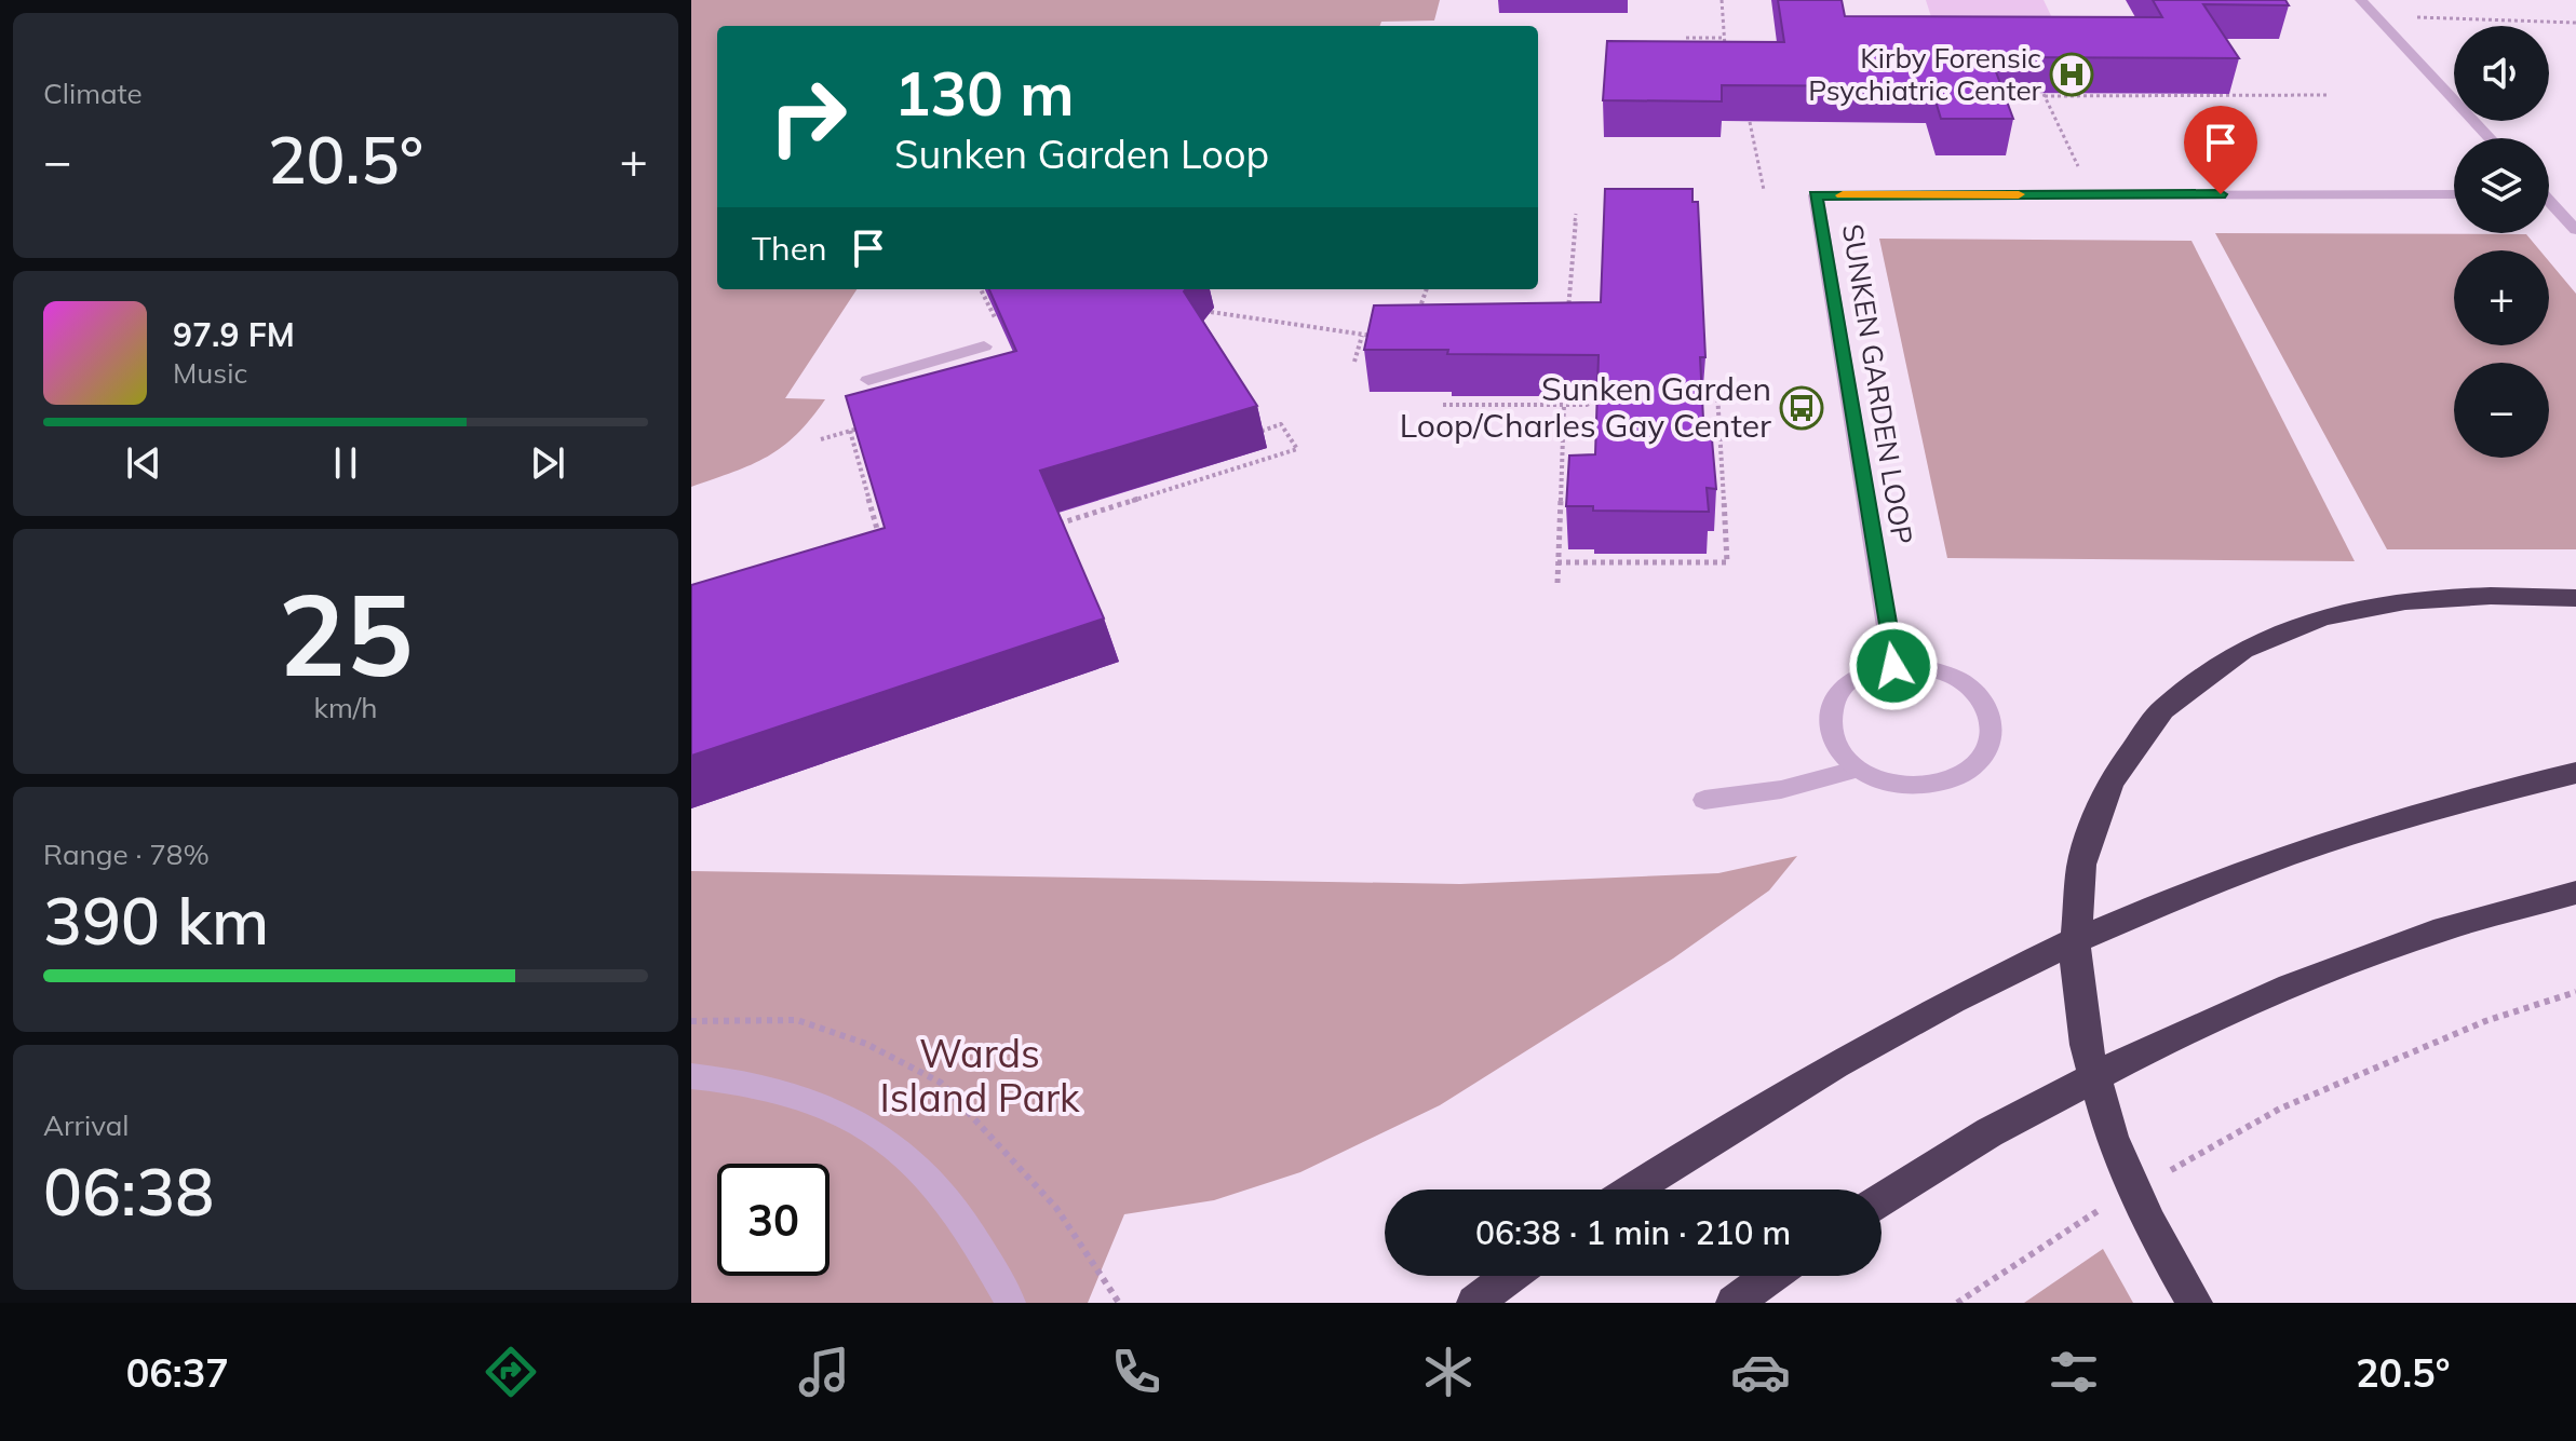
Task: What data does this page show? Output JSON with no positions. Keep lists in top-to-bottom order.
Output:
{
  "streets": {
    "street": ["SUNKEN GARDEN LOOP"]
  },
  "parks": ["Wards Island Park"],
  "places": {
    "hospital": ["Kirby Forensic Psychiatric Center"],
    "bus stop": ["Sunken Garden Loop/Charles Gay Center"]
  },
  "page": {
    "tile": [
      "Climate",
      ["25", "km/h"],
      ["Range · 78%", "390 km"],
      ["Arrival", "06:38"]
    ],
    "map_buttons": ["+", "−"],
    "turn": ["130 m", "Sunken Garden Loop"],
    "heat": ["−", "20.5°", "+"],
    "then": "Then",
    "song": ["97.9 FM", "Music"],
    "limit": "30",
    "trip": "06:38 · 1 min · 210 m",
    "tabs": ["06:37", "20.5°"]
  }
}
